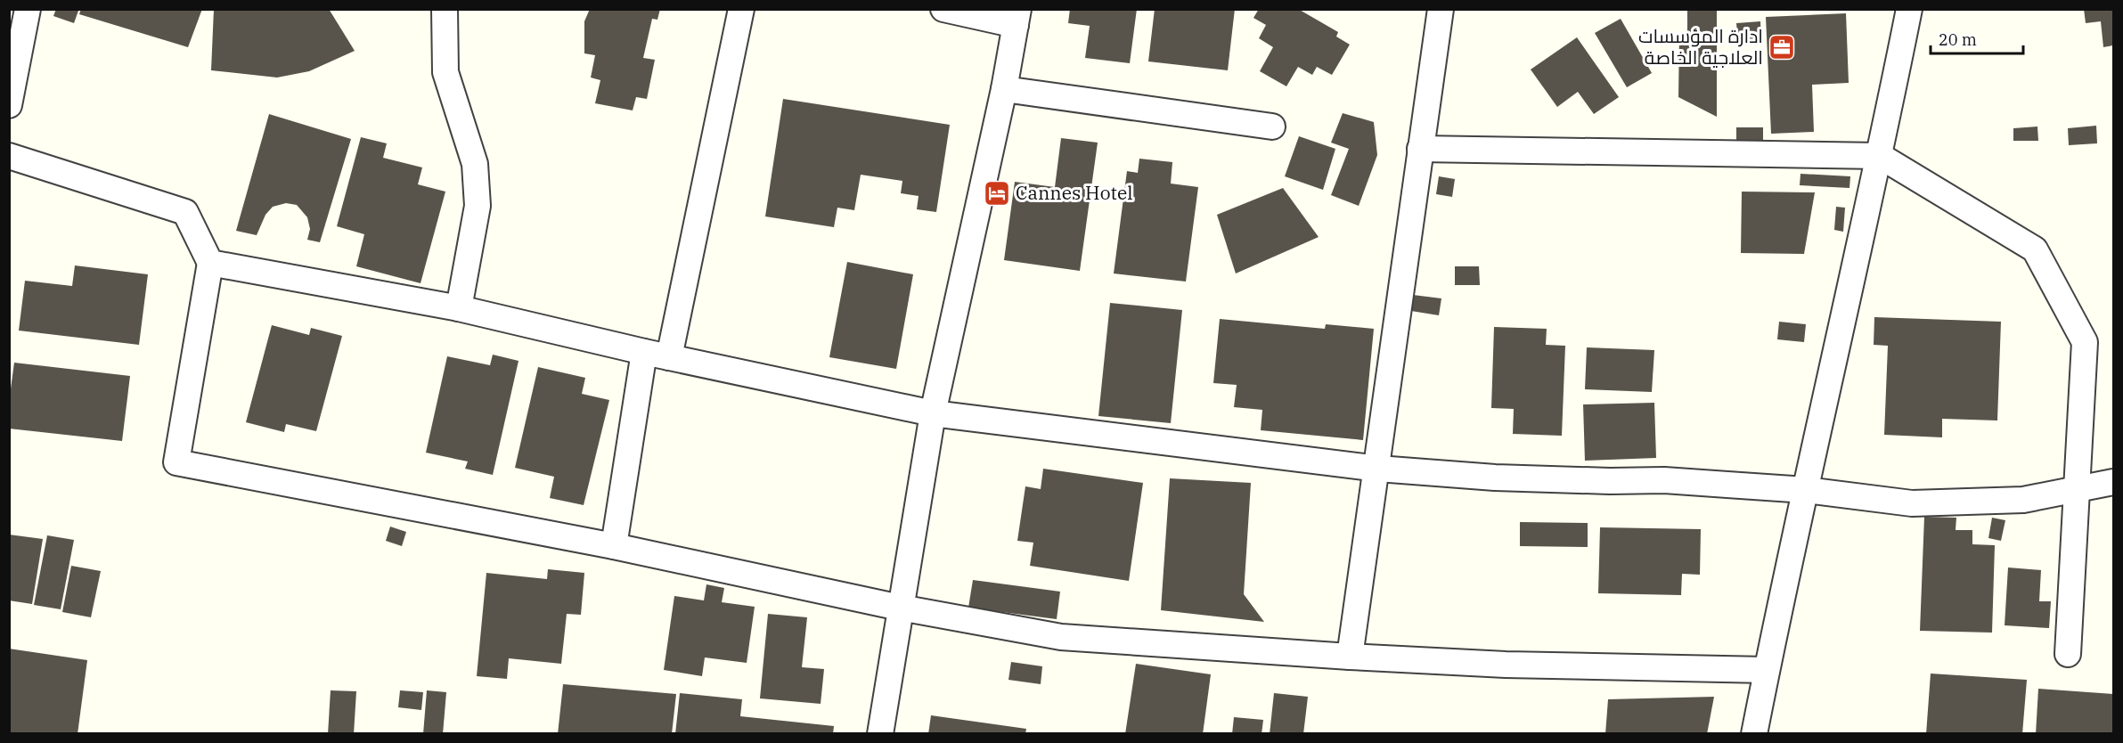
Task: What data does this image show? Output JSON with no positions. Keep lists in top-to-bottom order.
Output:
{
  "places": {
    "office": ["ادارة المؤسسات العلاجية الخاصة"],
    "hotel": ["Cannes Hotel"]
  },
  "scale_bar": "20 m"
}
